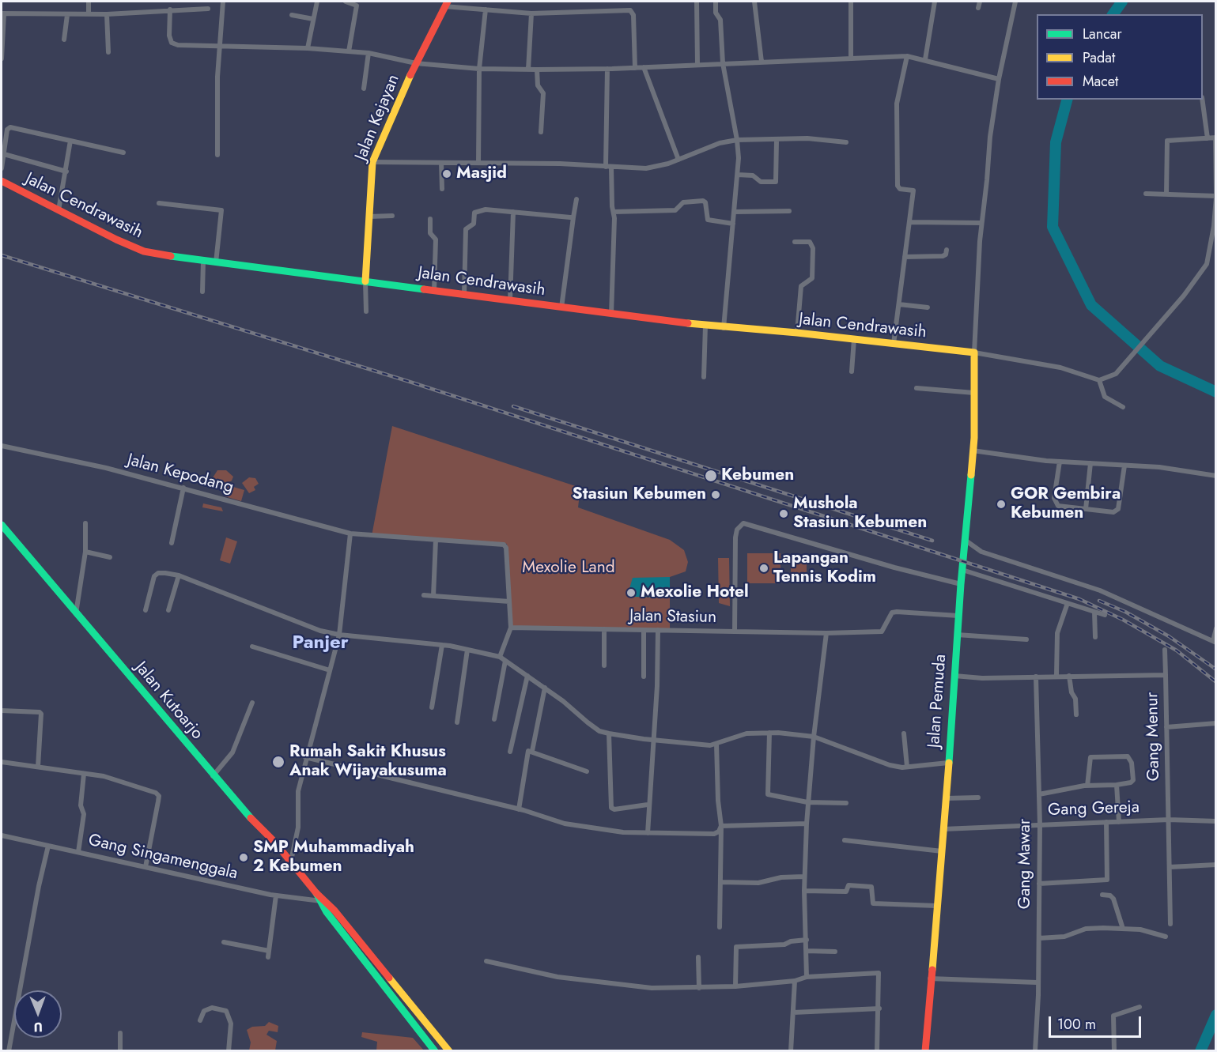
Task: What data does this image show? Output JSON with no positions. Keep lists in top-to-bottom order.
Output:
{
  "streets": {
    "main road": [
      "Jalan Kejayan",
      "Jalan Cendrawasih",
      "Jalan Kutoarjo",
      "Jalan Pemuda"
    ],
    "street": [
      "Jalan Kepodang",
      "Jalan Stasiun",
      "Gang Menur",
      "Gang Gereja",
      "Gang Singamenggala",
      "Gang Mawar"
    ]
  },
  "crossings": [
    ["Jalan Kejayan", "Jalan Cendrawasih"],
    ["Jalan Cendrawasih", "Jalan Pemuda"],
    ["Jalan Stasiun", "Jalan Pemuda"],
    ["Jalan Kutoarjo", "Gang Singamenggala"],
    ["Jalan Pemuda", "Gang Menur"],
    ["Jalan Pemuda", "Gang Gereja"],
    ["Gang Menur", "Gang Gereja"],
    ["Gang Menur", "Gang Mawar"],
    ["Gang Gereja", "Gang Mawar"]
  ],
  "districts": ["Panjer"],
  "parks": ["Mexolie Land"],
  "places": [
    "Masjid",
    "Kebumen",
    "Stasiun Kebumen",
    "GOR Gembira Kebumen",
    "Mushola Stasiun Kebumen",
    "Lapangan Tennis Kodim",
    "Mexolie Hotel",
    "Rumah Sakit Khusus Anak Wijayakusuma",
    "SMP Muhammadiyah 2 Kebumen"
  ],
  "legend": ["Lancar", "Padat", "Macet"],
  "scale_bar": "100 m",
  "north": "bottom"
}
